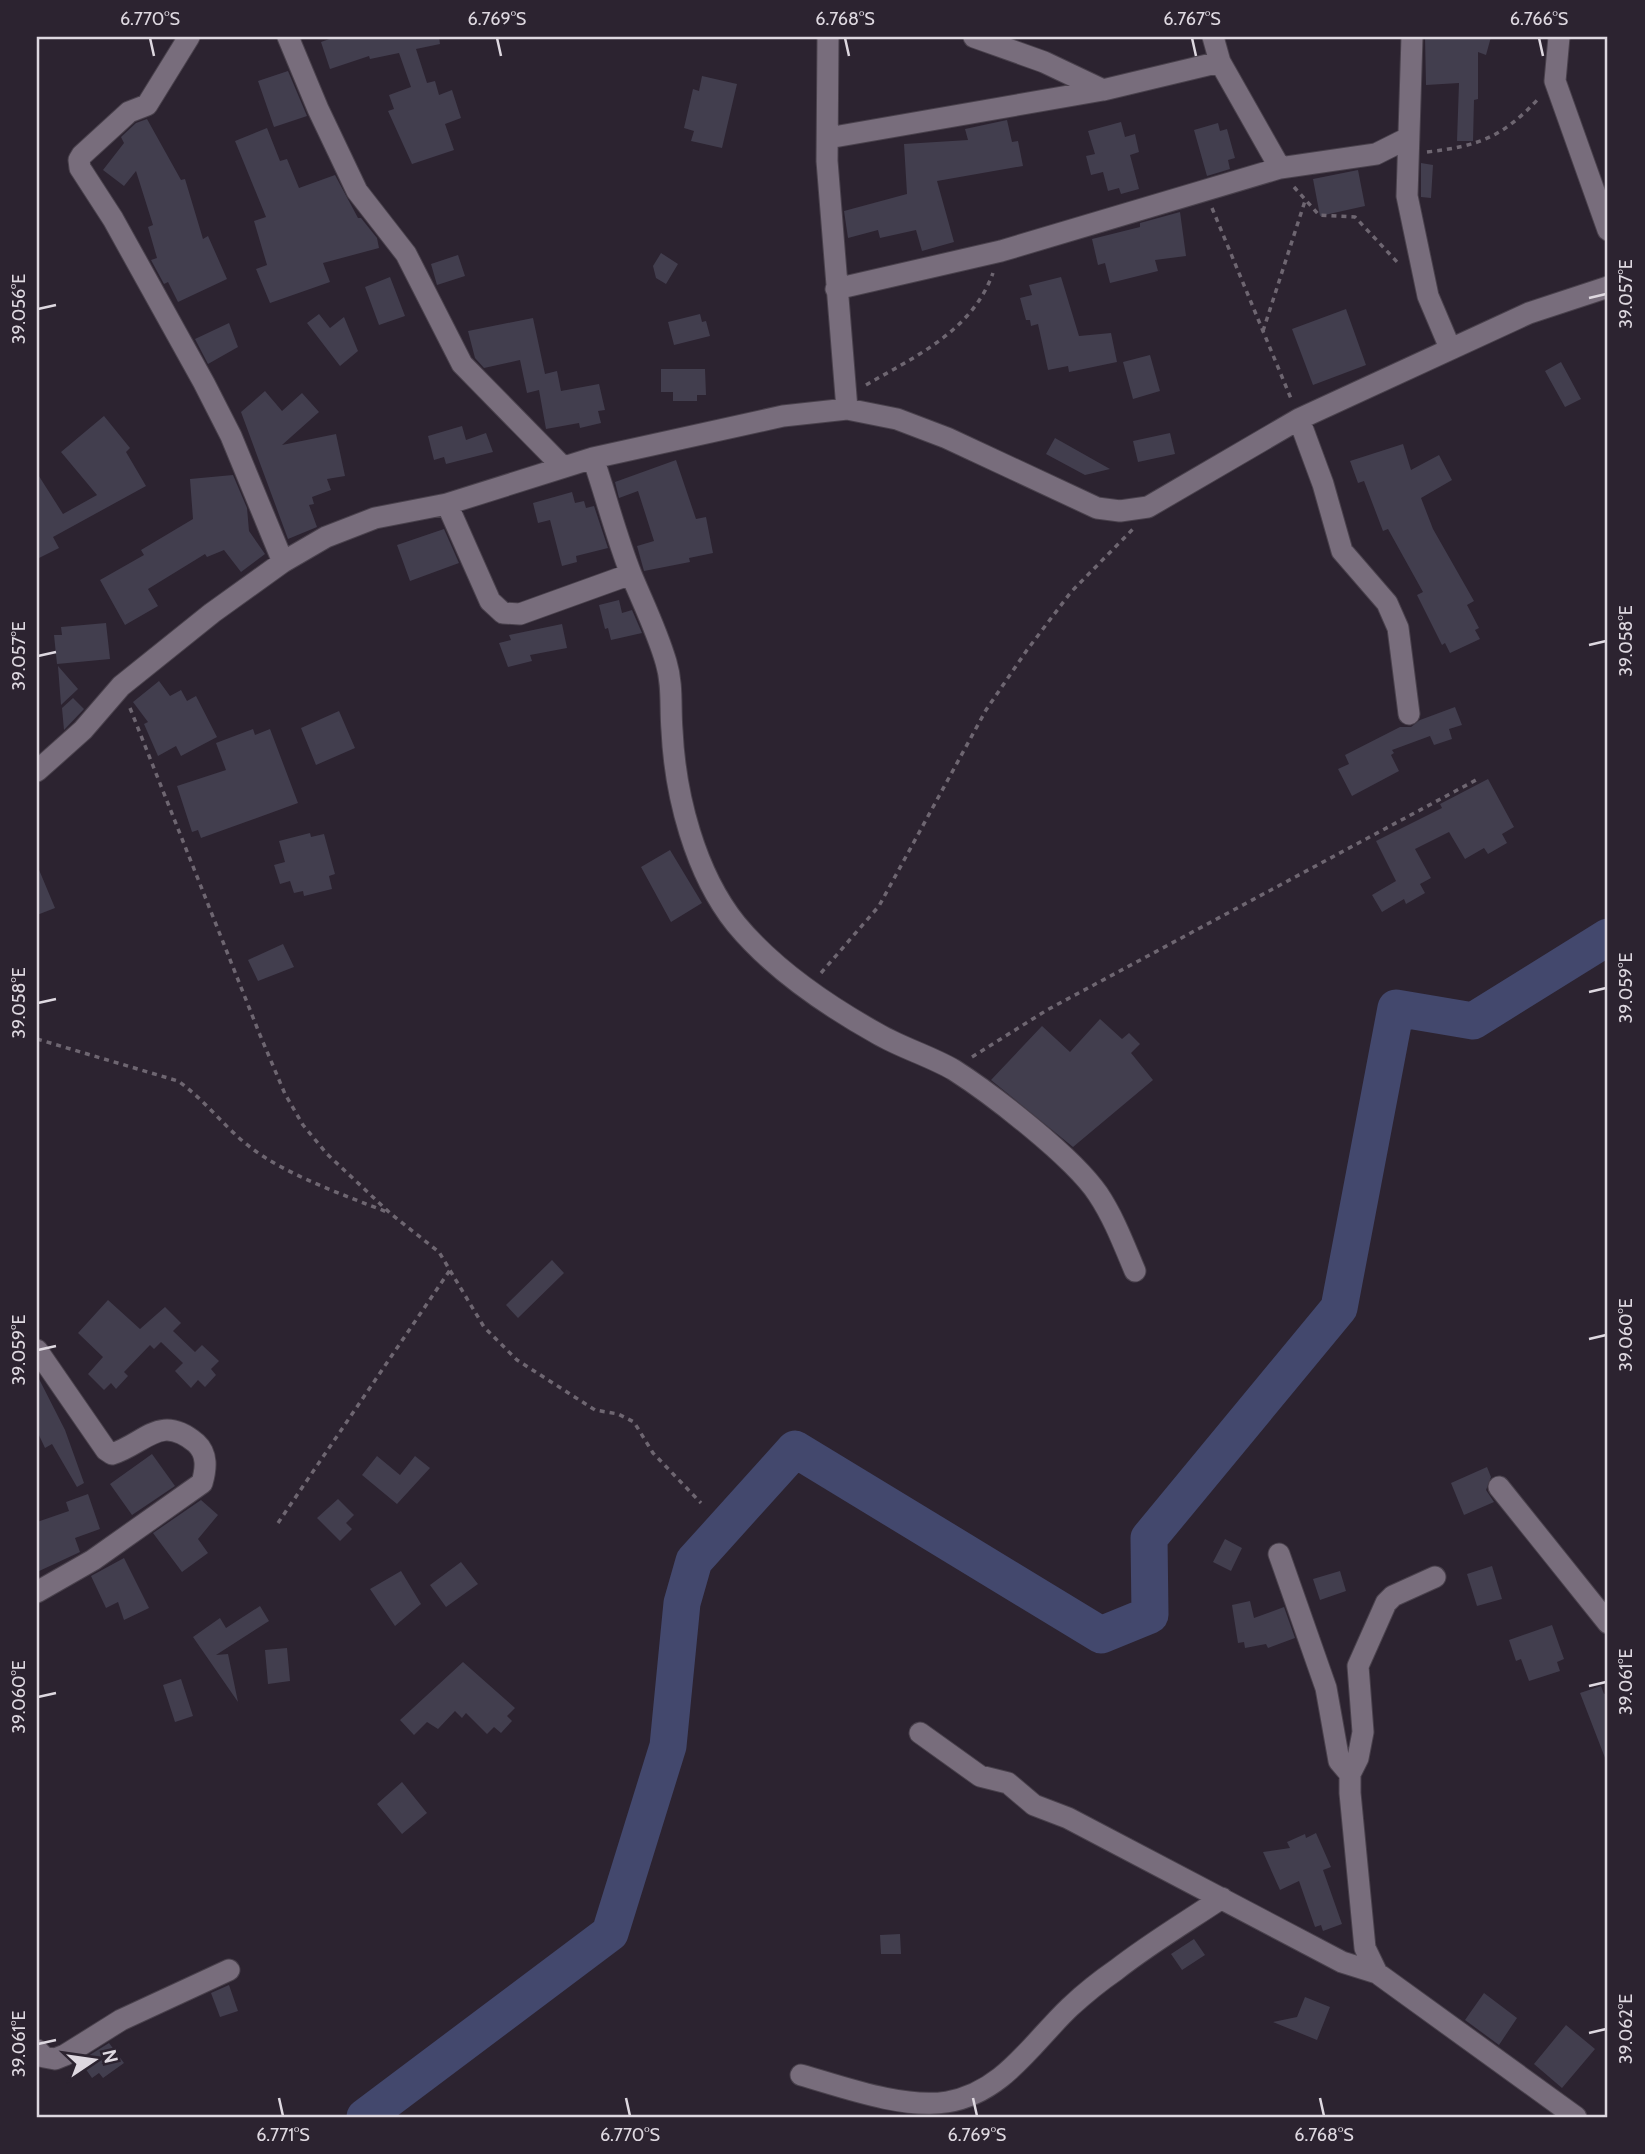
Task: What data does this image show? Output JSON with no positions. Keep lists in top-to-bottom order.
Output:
{
  "north": "right",
  "coordinates": [
    "6.770°S",
    "6.769°S",
    "6.768°S",
    "6.767°S",
    "6.766°S",
    "39.057°E",
    "39.056°E",
    "39.058°E",
    "39.059°E",
    "39.060°E",
    "39.061°E",
    "39.062°E",
    "6.771°S"
  ]
}
